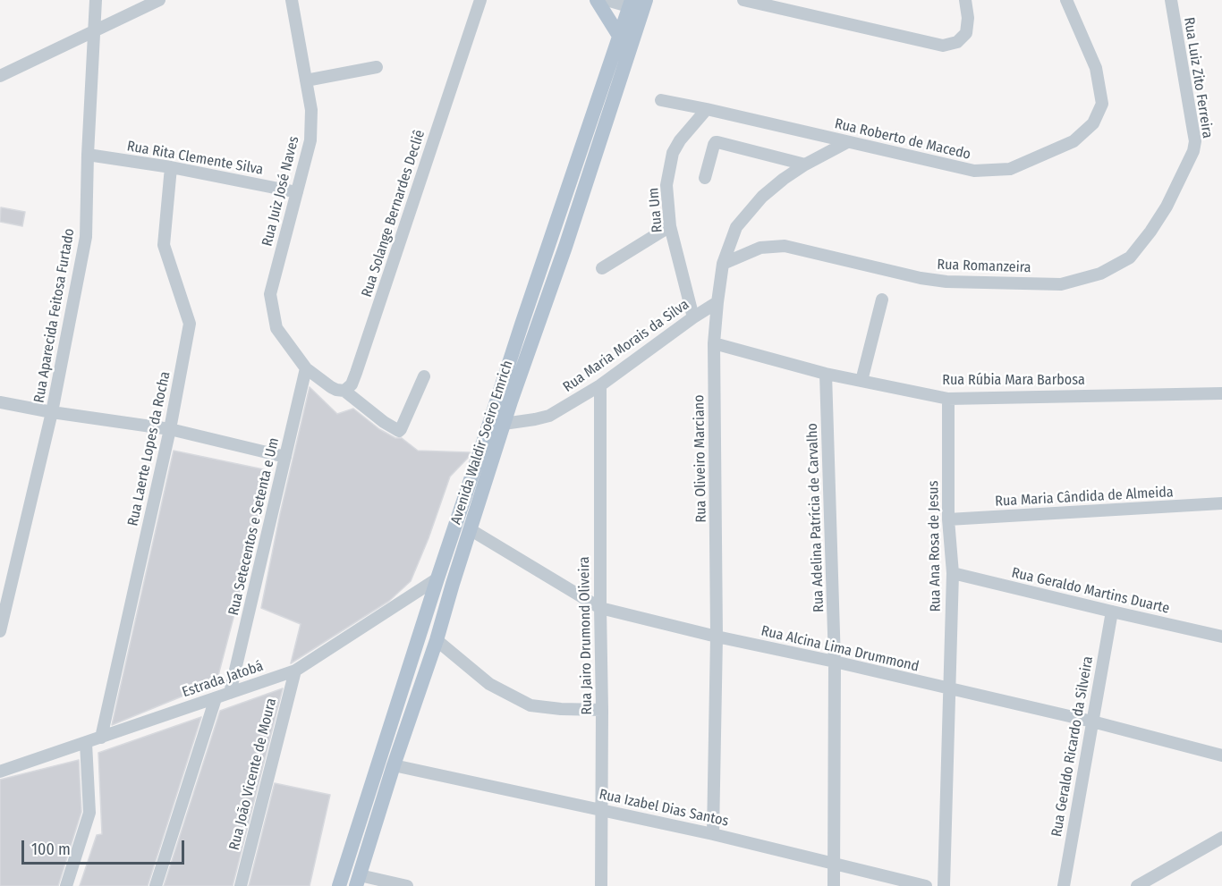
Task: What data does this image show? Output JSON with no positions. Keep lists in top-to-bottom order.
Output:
{
  "streets": {
    "main road": ["Avenida Waldir Soeiro Emrich"],
    "street": [
      "Rua Luiz Zito Ferreira",
      "Rua Roberto de Macedo",
      "Rua Rita Clemente Silva",
      "Rua Juiz José Naves",
      "Rua Um",
      "Rua Solange Bernardes Decliê",
      "Rua Romanzeira",
      "Rua Aparecida Feitosa Furtado",
      "Rua Maria Morais da Silva",
      "Rua Rúbia Mara Barbosa",
      "Rua Laerte Lopes da Rocha",
      "Rua Oliveiro Marciano",
      "Rua Maria Cândida de Almeida",
      "Rua Adelina Patrícia de Carvalho",
      "Rua Setecentos e Setenta e Um",
      "Rua Ana Rosa de Jesus",
      "Rua Geraldo Martins Duarte",
      "Rua Jairo Drumond Oliveira",
      "Rua Alcina Lima Drummond",
      "Estrada Jatobá",
      "Rua Geraldo Ricardo da Silveira",
      "Rua João Vicente de Moura",
      "Rua Izabel Dias Santos"
    ]
  },
  "crossings": [
    ["Rua Luiz Zito Ferreira", "Rua Romanzeira"],
    ["Rua Roberto de Macedo", "Rua Um"],
    ["Rua Roberto de Macedo", "Rua Oliveiro Marciano"],
    ["Rua Rita Clemente Silva", "Rua Juiz José Naves"],
    ["Rua Rita Clemente Silva", "Rua Aparecida Feitosa Furtado"],
    ["Rua Rita Clemente Silva", "Rua Laerte Lopes da Rocha"],
    ["Rua Juiz José Naves", "Rua Setecentos e Setenta e Um"],
    ["Rua Um", "Rua Maria Morais da Silva"],
    ["Rua Romanzeira", "Rua Oliveiro Marciano"],
    ["Rua Maria Morais da Silva", "Avenida Waldir Soeiro Emrich"],
    ["Rua Maria Morais da Silva", "Rua Oliveiro Marciano"],
    ["Rua Maria Morais da Silva", "Rua Jairo Drumond Oliveira"],
    ["Rua Rúbia Mara Barbosa", "Rua Oliveiro Marciano"],
    ["Rua Rúbia Mara Barbosa", "Rua Adelina Patrícia de Carvalho"],
    ["Rua Rúbia Mara Barbosa", "Rua Ana Rosa de Jesus"],
    ["Avenida Waldir Soeiro Emrich", "Rua Alcina Lima Drummond"],
    ["Avenida Waldir Soeiro Emrich", "Estrada Jatobá"],
    ["Avenida Waldir Soeiro Emrich", "Rua Izabel Dias Santos"],
    ["Rua Laerte Lopes da Rocha", "Estrada Jatobá"],
    ["Rua Oliveiro Marciano", "Rua Alcina Lima Drummond"],
    ["Rua Oliveiro Marciano", "Rua Izabel Dias Santos"],
    ["Rua Maria Cândida de Almeida", "Rua Ana Rosa de Jesus"],
    ["Rua Adelina Patrícia de Carvalho", "Rua Alcina Lima Drummond"],
    ["Rua Adelina Patrícia de Carvalho", "Rua Izabel Dias Santos"],
    ["Rua Setecentos e Setenta e Um", "Estrada Jatobá"],
    ["Rua Ana Rosa de Jesus", "Rua Geraldo Martins Duarte"],
    ["Rua Ana Rosa de Jesus", "Rua Alcina Lima Drummond"],
    ["Rua Geraldo Martins Duarte", "Rua Geraldo Ricardo da Silveira"],
    ["Rua Jairo Drumond Oliveira", "Rua Alcina Lima Drummond"],
    ["Rua Jairo Drumond Oliveira", "Rua Izabel Dias Santos"],
    ["Rua Alcina Lima Drummond", "Rua Geraldo Ricardo da Silveira"],
    ["Estrada Jatobá", "Rua João Vicente de Moura"]
  ],
  "scale_bar": "100 m"
}
